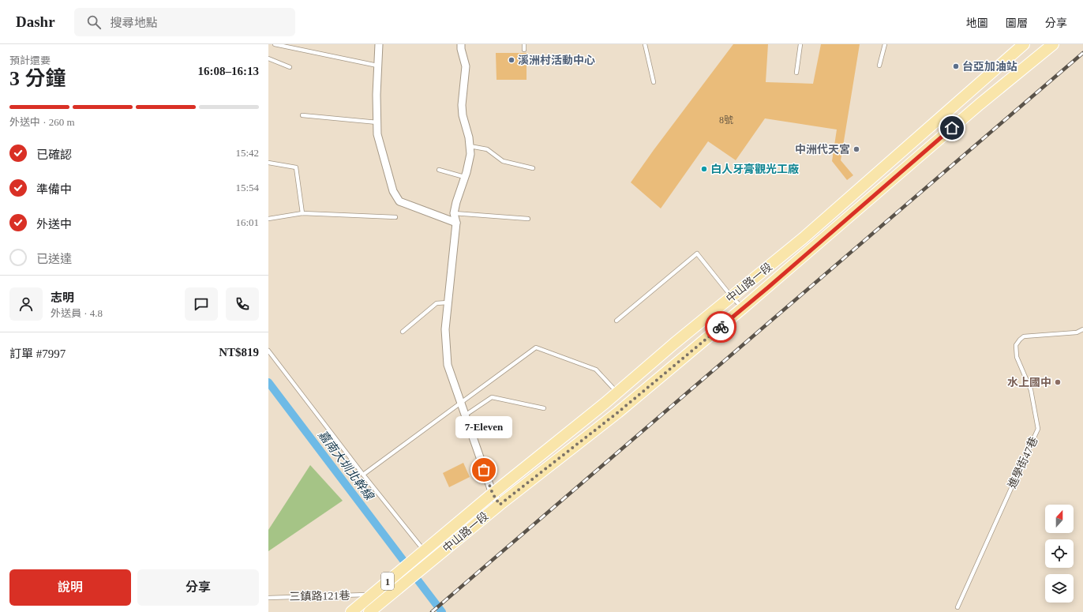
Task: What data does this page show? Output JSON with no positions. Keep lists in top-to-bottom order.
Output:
{
  "streets": {
    "main road": ["中山路一段", "1"],
    "lane": ["進學街47巷", "三鎮路121巷"]
  },
  "crossings": [
    ["中山路一段", "1"],
    ["1", "三鎮路121巷"]
  ],
  "water": ["嘉南大圳北幹線"],
  "places": [
    "溪洲村活動中心",
    "台亞加油站",
    "中洲代天宮",
    "白人牙膏觀光工廠",
    "水上國中",
    "7-Eleven"
  ],
  "house_numbers": ["8號"],
  "north": "top",
  "page": {
    "header": "Dashr",
    "search": "搜尋地點",
    "nav": ["地圖", "圖層", "分享"],
    "heading": ["3 分鐘", "預計還要", "16:08–16:13"],
    "panel": [
      "志明",
      "外送員 · 4.8",
      "訂單 #7997",
      "NT$819"
    ],
    "bar": "外送中 · 260 m",
    "list": [
      ["已確認", "15:42"],
      ["準備中", "15:54"],
      ["外送中", "16:01"],
      "已送達"
    ],
    "bubble": "7-Eleven",
    "buttons": ["說明", "分享"]
  }
}
